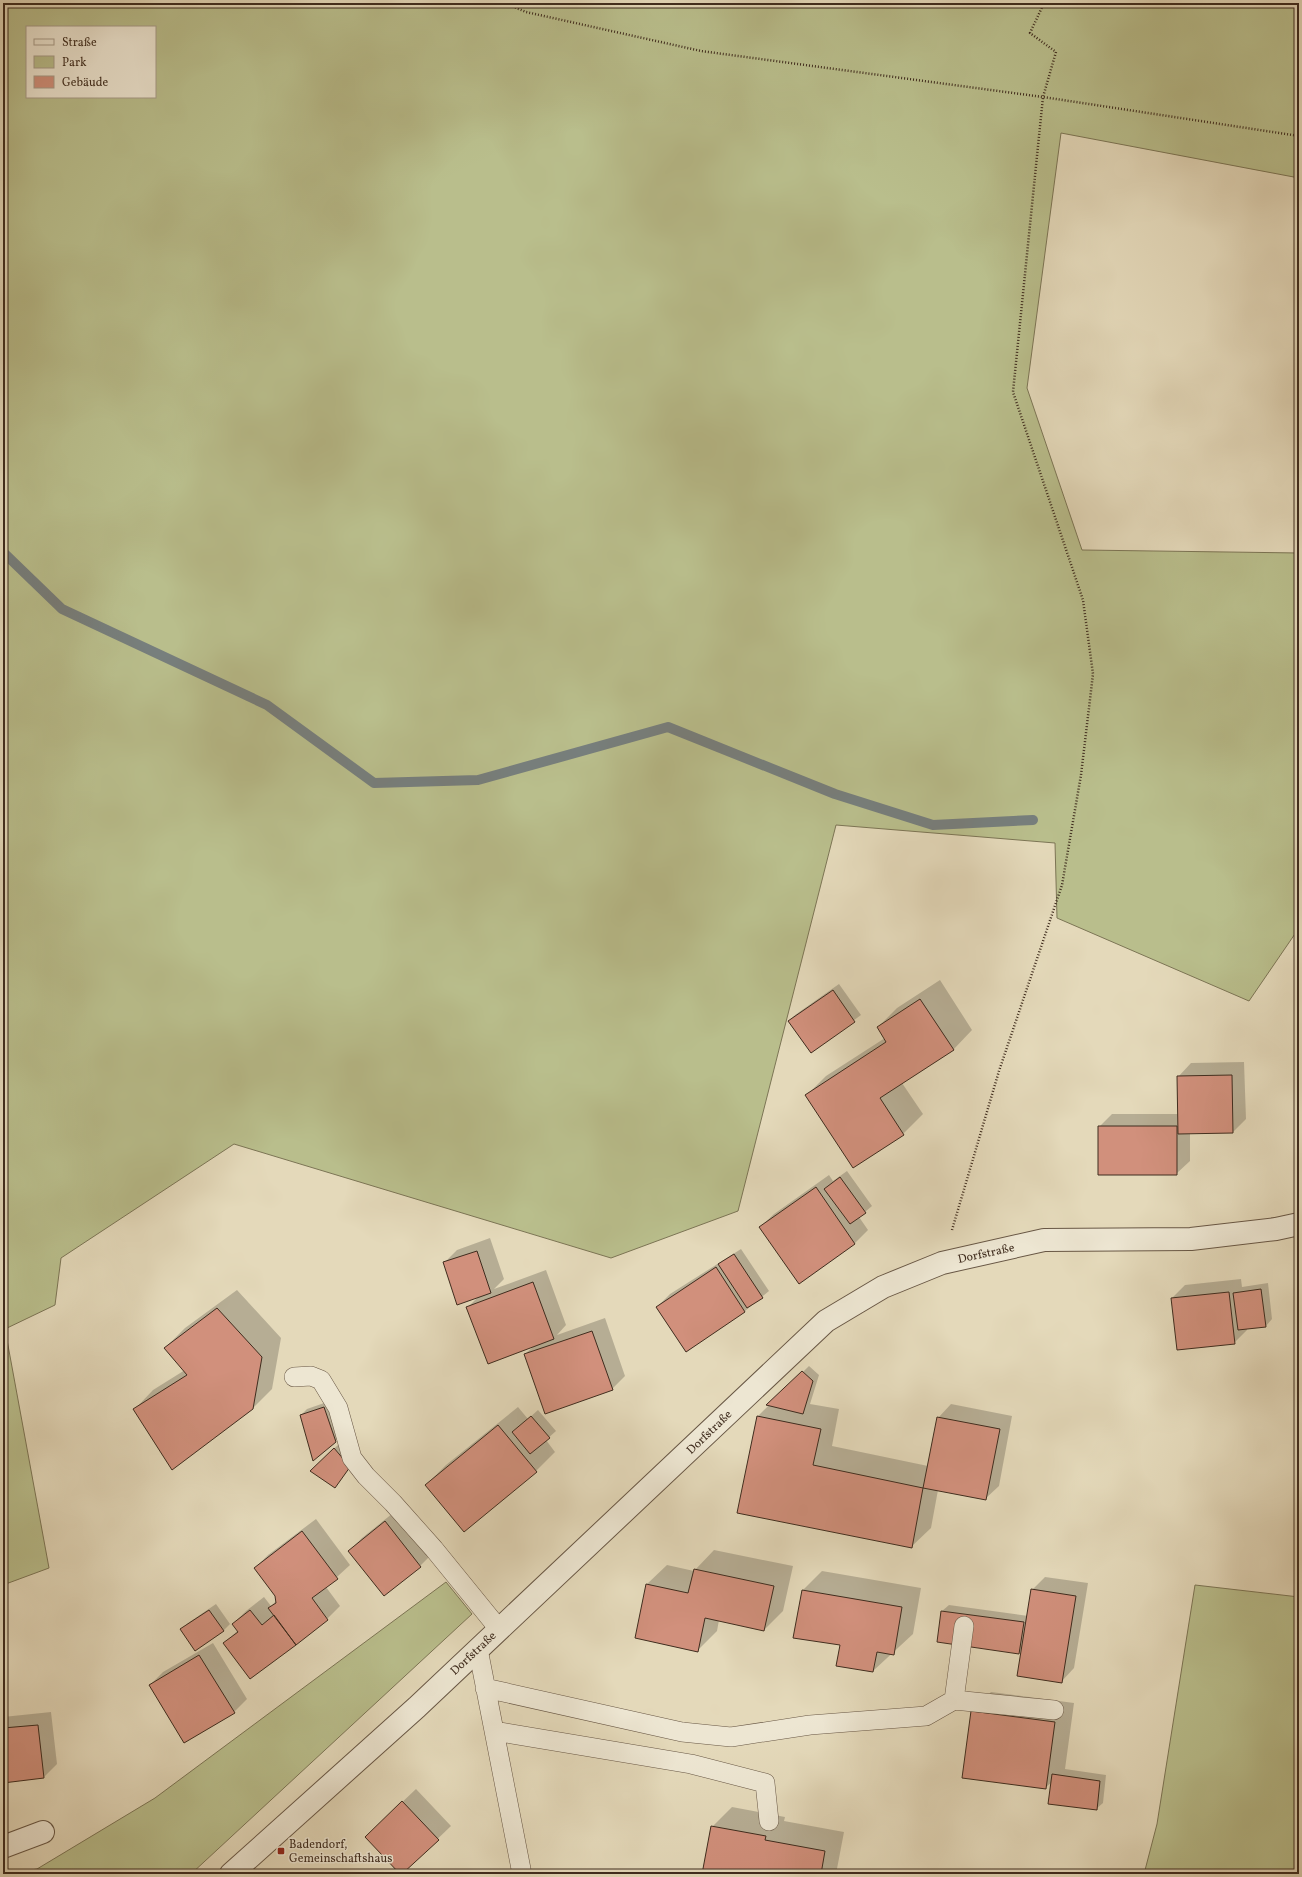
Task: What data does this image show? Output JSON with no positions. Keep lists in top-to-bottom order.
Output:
{
  "streets": {
    "street": ["Dorfstraße"]
  },
  "places": {
    "transit": ["Badendorf, Gemeinschaftshaus"]
  },
  "legend": ["Straße", "Park", "Gebäude"]
}
